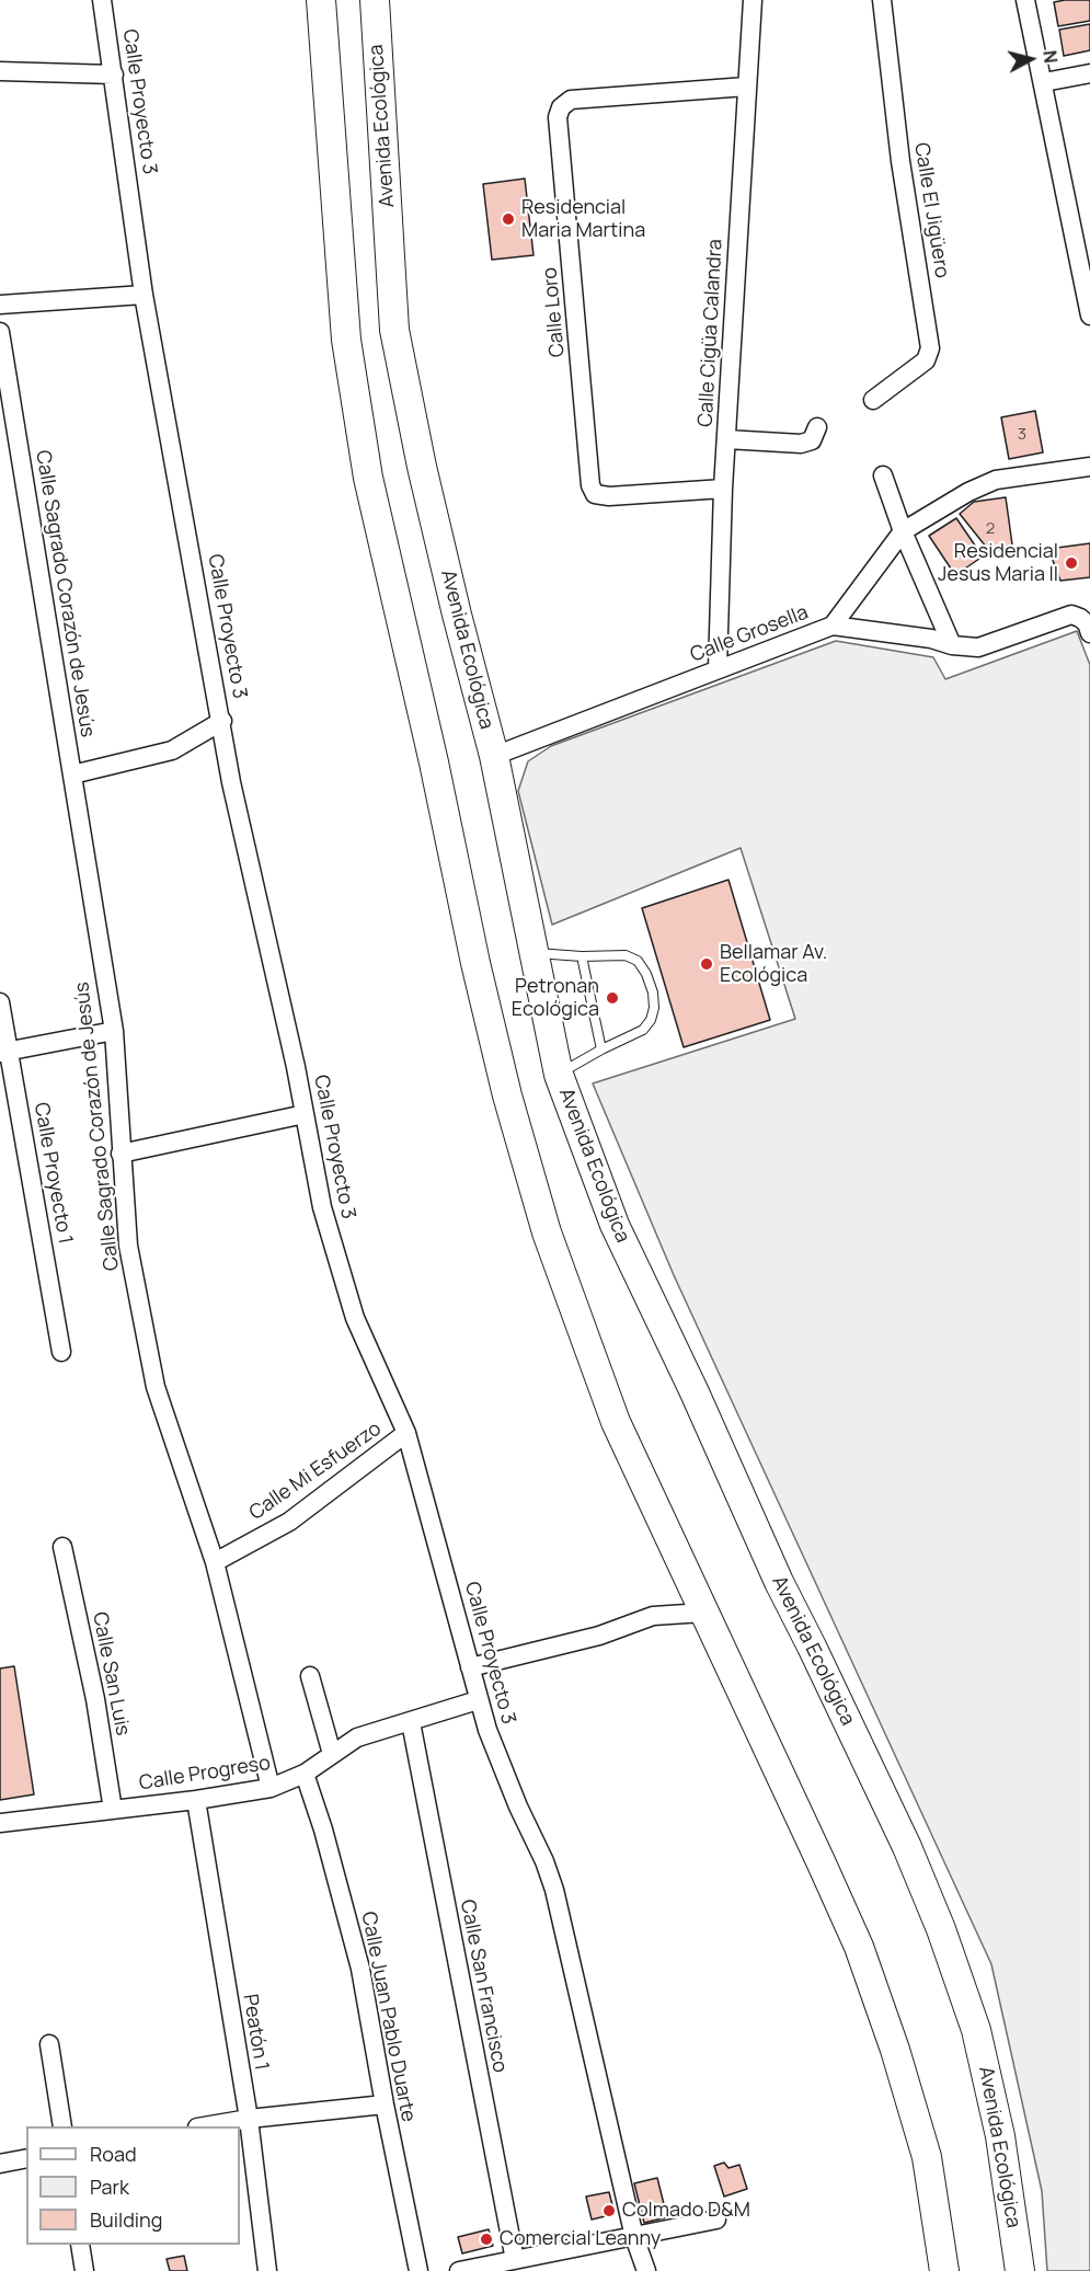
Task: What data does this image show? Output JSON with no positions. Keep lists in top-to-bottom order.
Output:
{
  "streets": {
    "main road": ["Avenida Ecológica"],
    "street": [
      "Calle Proyecto 3",
      "Calle El Jigüero",
      "Calle Loro",
      "Calle Cigüa Calandra",
      "Calle Sagrado Corazón de Jesús",
      "Calle Grosella",
      "Calle Proyecto 1",
      "Calle Mi Esfuerzo",
      "Calle San Luis",
      "Calle Progreso",
      "Calle San Francisco",
      "Calle Juan Pablo Duarte",
      "Peatón 1"
    ]
  },
  "crossings": [
    ["Calle Proyecto 3", "Calle Mi Esfuerzo"],
    ["Calle Proyecto 3", "Calle Progreso"],
    ["Avenida Ecológica", "Calle Grosella"],
    ["Calle Loro", "Calle Cigüa Calandra"],
    ["Calle Cigüa Calandra", "Calle Grosella"],
    ["Calle Sagrado Corazón de Jesús", "Calle Mi Esfuerzo"],
    ["Calle Sagrado Corazón de Jesús", "Calle Progreso"],
    ["Calle San Luis", "Calle Progreso"],
    ["Calle Progreso", "Calle San Francisco"],
    ["Calle Progreso", "Calle Juan Pablo Duarte"],
    ["Calle Progreso", "Peatón 1"]
  ],
  "places": [
    "Residencial Maria Martina",
    "Residencial Jesus Maria II",
    "Bellamar Av. Ecológica",
    "Petronan Ecológica",
    "Colmado D&M",
    "Comercial Leanny"
  ],
  "house_numbers": ["3", "2"],
  "legend": ["Road", "Park", "Building"],
  "north": "right"
}
